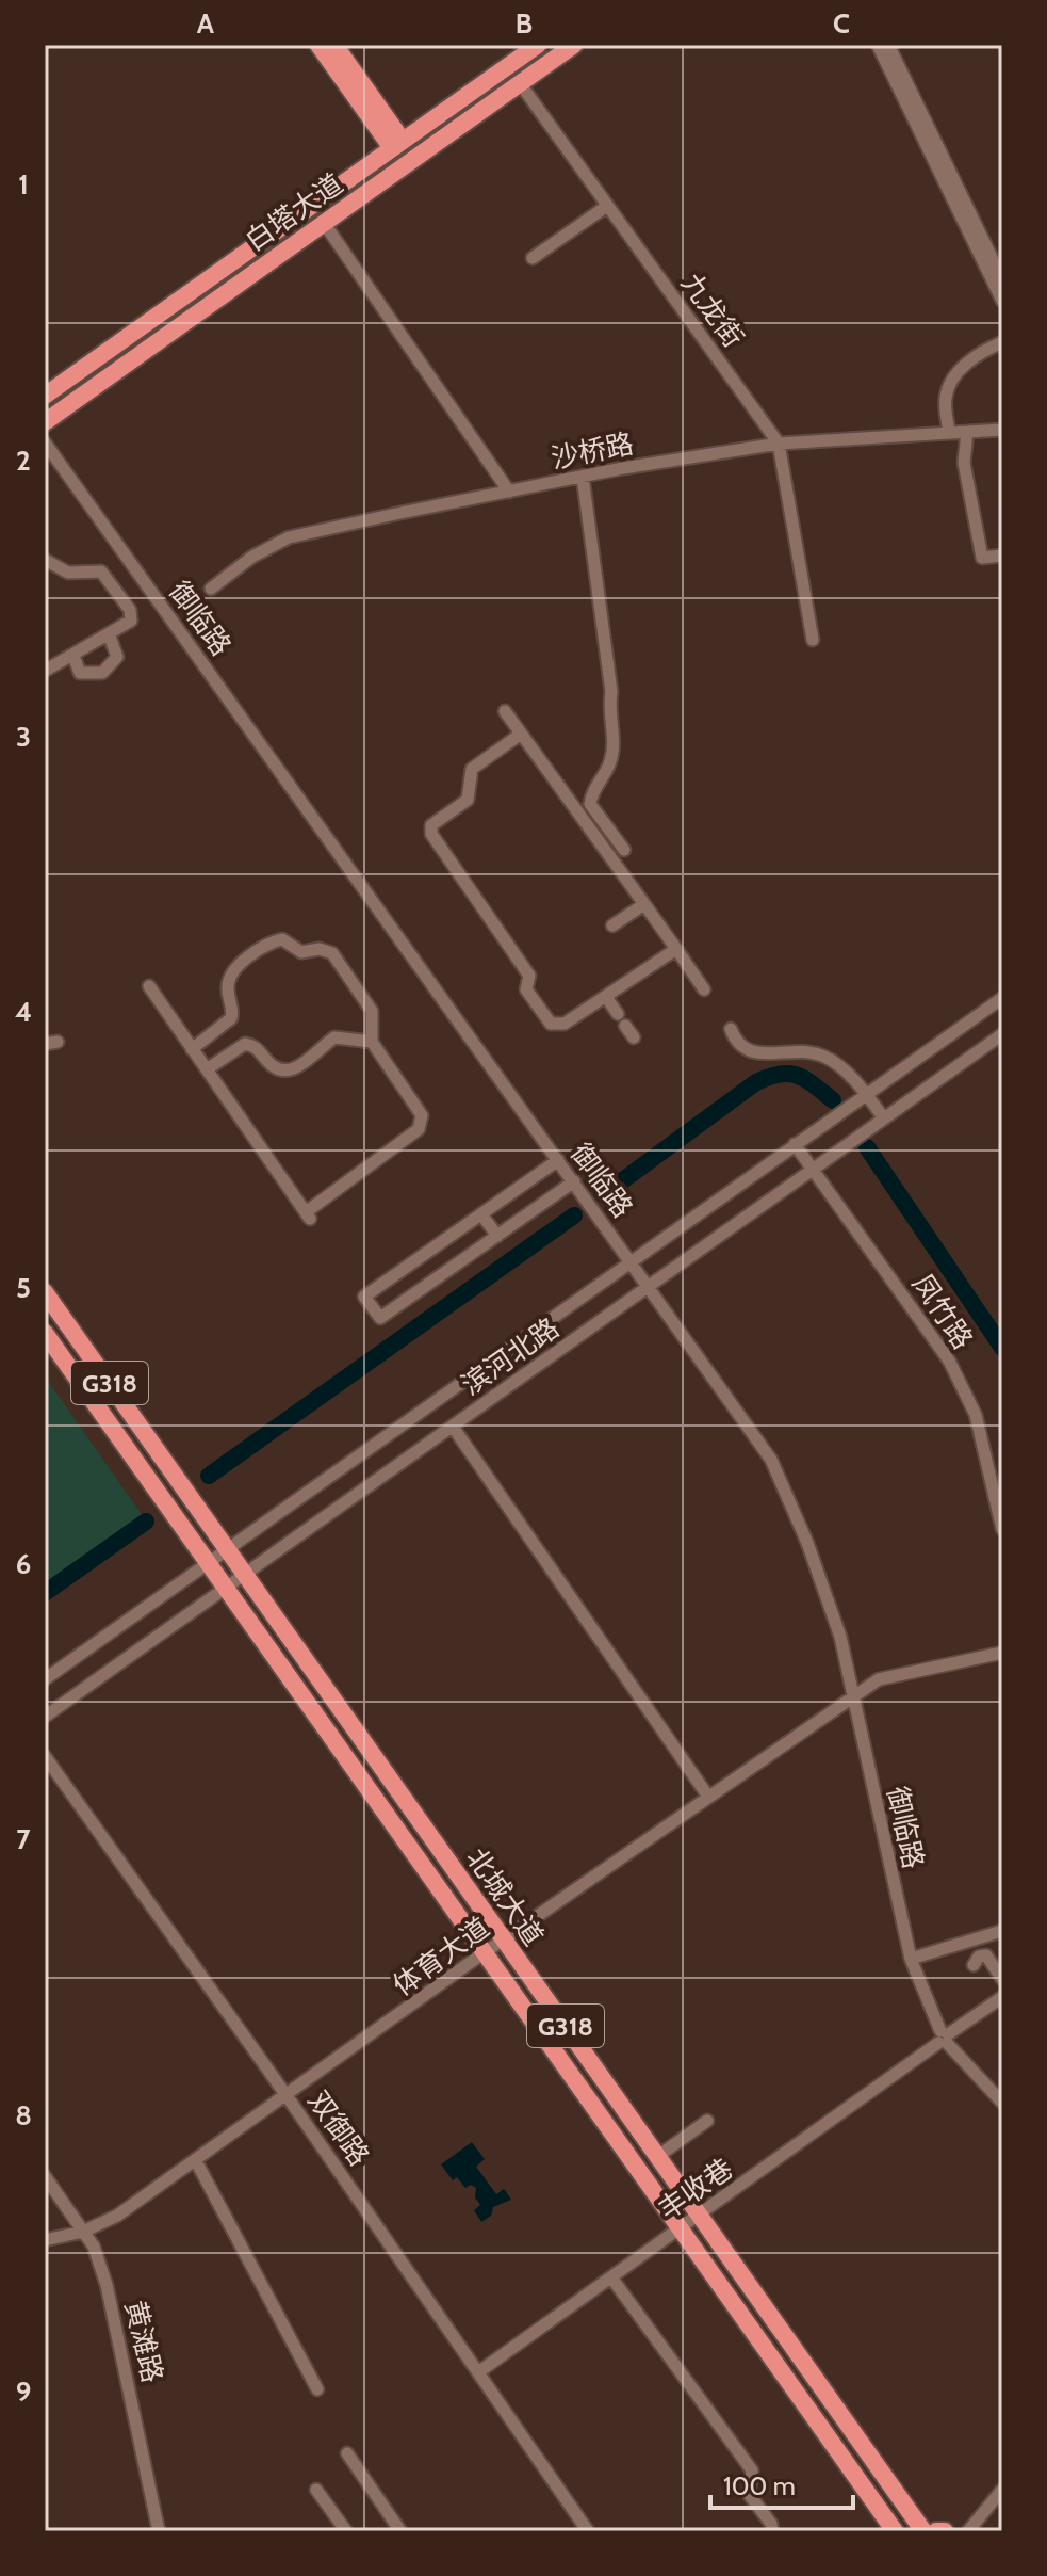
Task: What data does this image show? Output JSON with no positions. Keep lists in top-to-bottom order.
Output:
{
  "streets": {
    "highway": ["白塔大道", "G318", "北城大道"],
    "street": [
      "九龙街",
      "沙桥路",
      "御临路",
      "凤竹路",
      "滨河北路",
      "体育大道",
      "双御路",
      "丰收巷",
      "黄滩路"
    ]
  },
  "crossings": [
    ["白塔大道", "九龙街"],
    ["九龙街", "沙桥路"],
    ["御临路", "滨河北路"],
    ["御临路", "体育大道"],
    ["御临路", "丰收巷"],
    ["凤竹路", "滨河北路"],
    ["滨河北路", "北城大道"],
    ["北城大道", "体育大道"],
    ["北城大道", "丰收巷"],
    ["体育大道", "双御路"],
    ["体育大道", "黄滩路"],
    ["双御路", "丰收巷"]
  ],
  "scale_bar": "100 m",
  "grid": {
    "columns": ["A", "B", "C"],
    "rows": [
      "1",
      "2",
      "3",
      "4",
      "5",
      "6",
      "7",
      "8",
      "9"
    ]
  }
}
